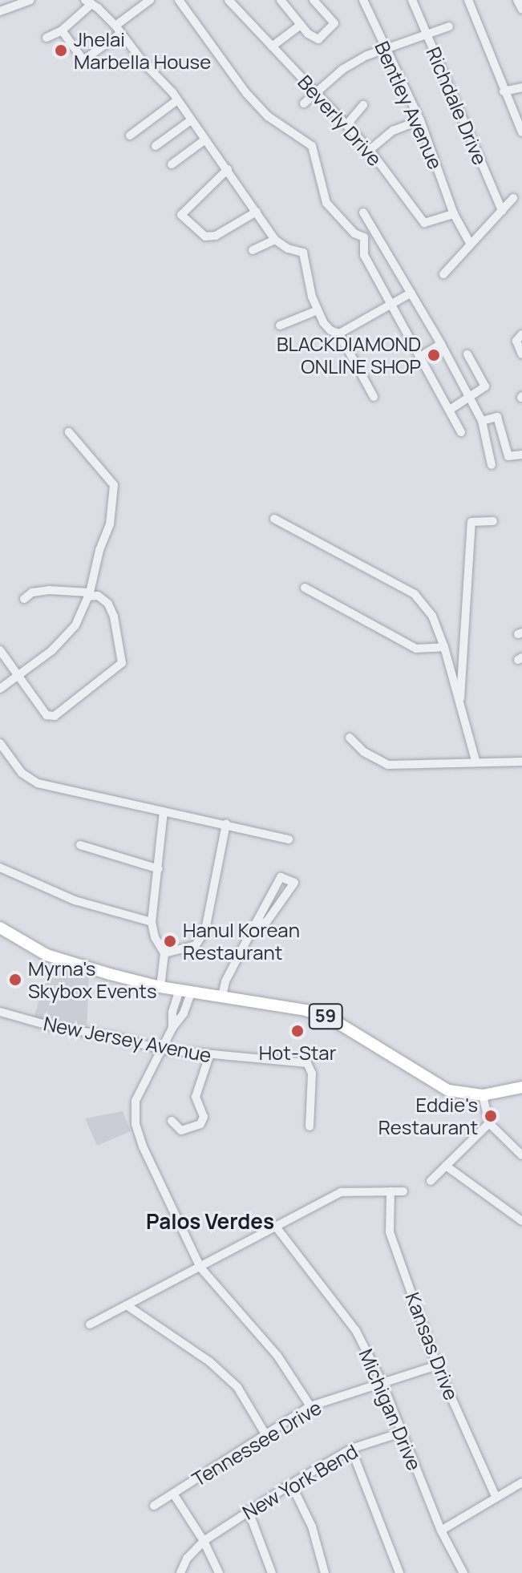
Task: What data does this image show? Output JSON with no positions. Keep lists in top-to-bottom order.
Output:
{
  "streets": {
    "main road": ["59"],
    "street": [
      "Bentley Avenue",
      "Richdale Drive",
      "Beverly Drive",
      "New Jersey Avenue",
      "Kansas Drive",
      "Michigan Drive",
      "Tennessee Drive",
      "New York Bend"
    ]
  },
  "crossings": [
    ["Bentley Avenue", "Beverly Drive"],
    ["Kansas Drive", "Tennessee Drive"],
    ["Michigan Drive", "Tennessee Drive"],
    ["Michigan Drive", "New York Bend"]
  ],
  "districts": ["Palos Verdes"],
  "places": [
    "Jhelai Marbella House",
    "BLACKDIAMOND ONLINE SHOP",
    "Hanul Korean Restaurant",
    "Myrna's Skybox Events",
    "Hot-Star",
    "Eddie's Restaurant"
  ]
}
